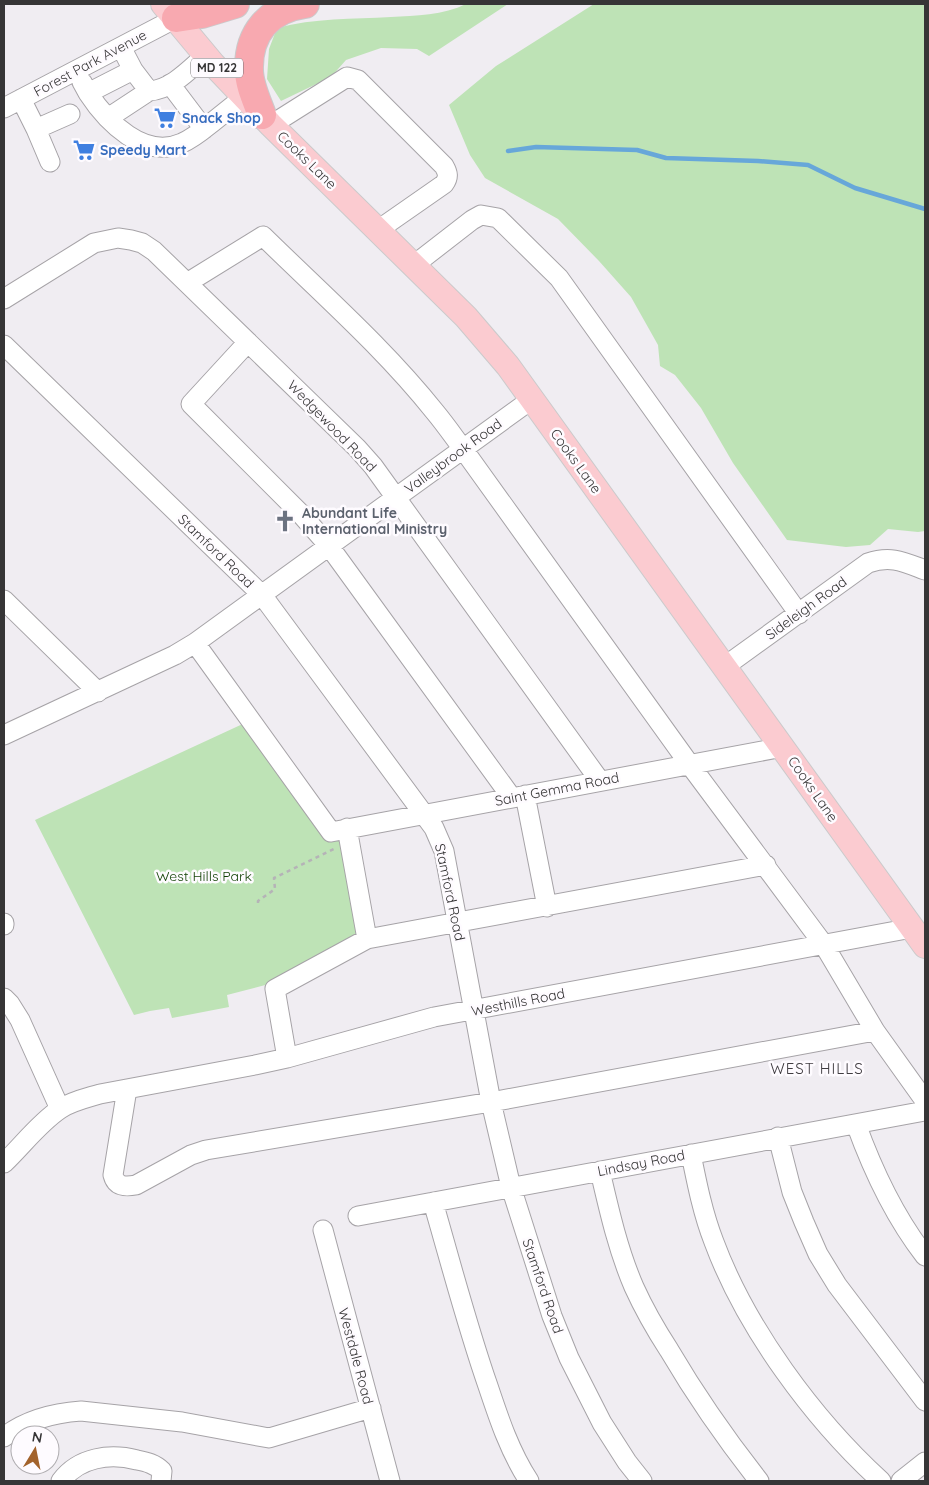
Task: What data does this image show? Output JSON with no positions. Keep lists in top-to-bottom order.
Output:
{
  "streets": {
    "main road": ["MD 122", "Cooks Lane"],
    "street": [
      "Forest Park Avenue",
      "Wedgewood Road",
      "Valleybrook Road",
      "Stamford Road",
      "Sideleigh Road",
      "Saint Gemma Road",
      "Westhills Road",
      "Lindsay Road",
      "Westdale Road"
    ]
  },
  "crossings": [
    ["Forest Park Avenue", "Cooks Lane"],
    ["Cooks Lane", "Valleybrook Road"],
    ["Cooks Lane", "Sideleigh Road"],
    ["Cooks Lane", "Saint Gemma Road"],
    ["Cooks Lane", "Westhills Road"],
    ["Wedgewood Road", "Valleybrook Road"],
    ["Wedgewood Road", "Saint Gemma Road"],
    ["Valleybrook Road", "Stamford Road"],
    ["Stamford Road", "Saint Gemma Road"],
    ["Stamford Road", "Westhills Road"],
    ["Stamford Road", "Lindsay Road"]
  ],
  "districts": ["WEST HILLS"],
  "parks": ["West Hills Park"],
  "places": {
    "supermarket": ["Snack Shop", "Speedy Mart"],
    "church": ["Abundant Life International Ministry"]
  },
  "north": "top"
}
